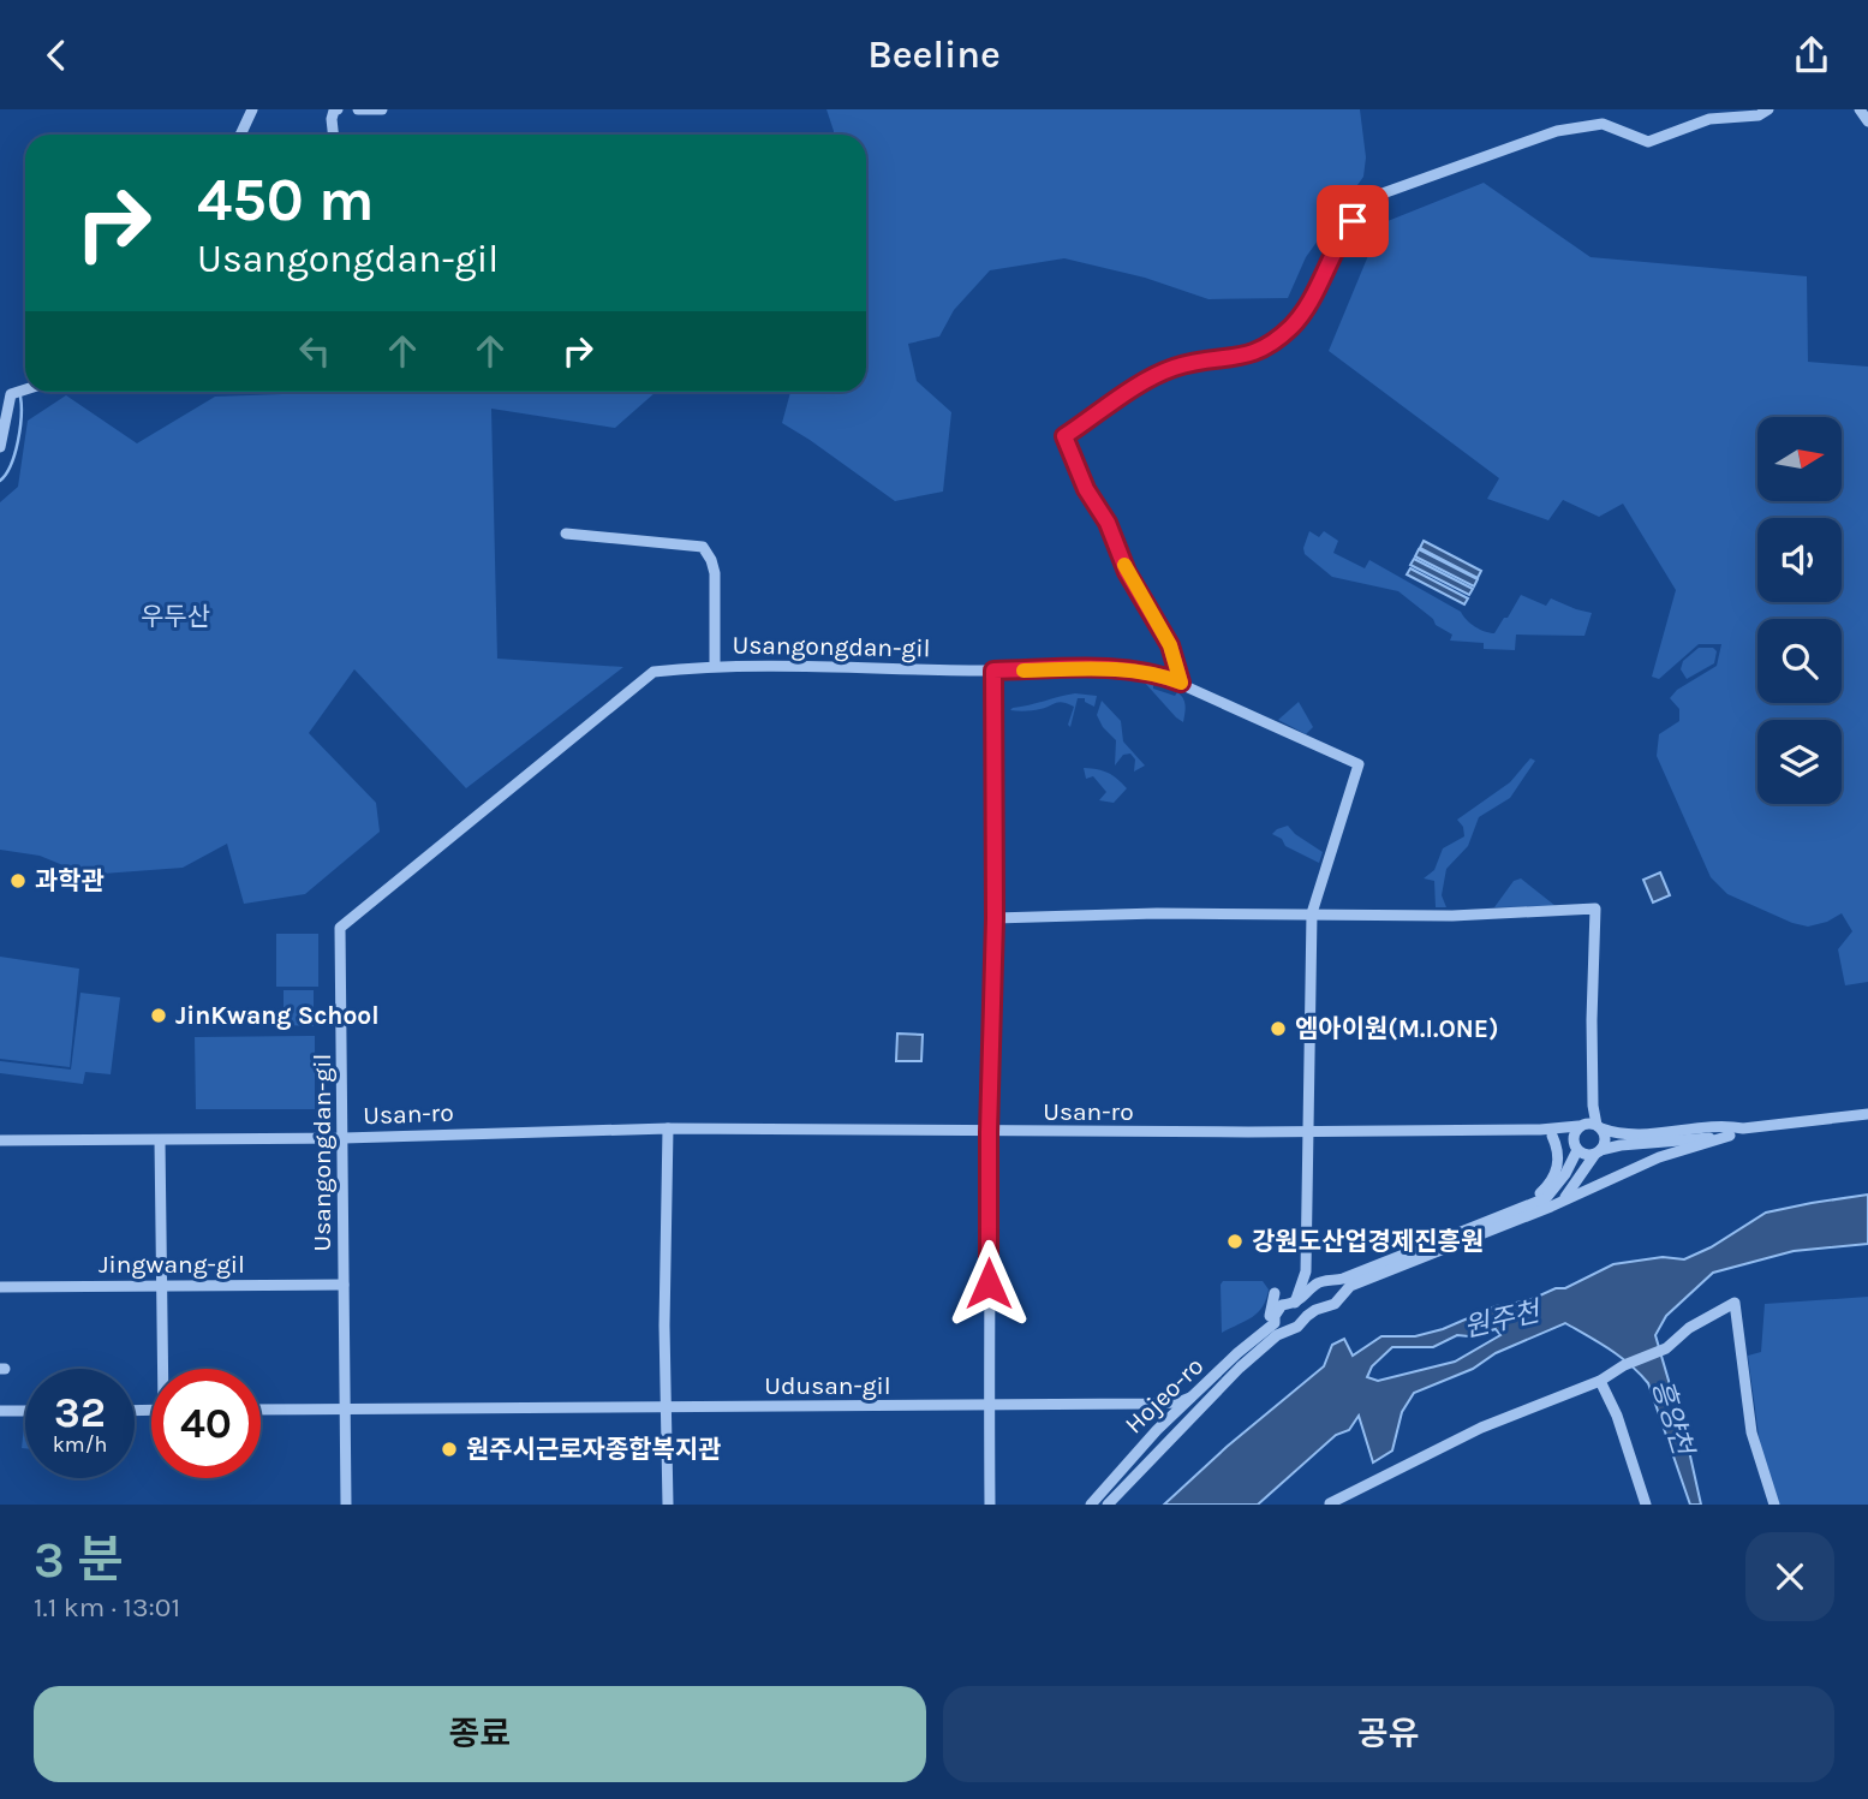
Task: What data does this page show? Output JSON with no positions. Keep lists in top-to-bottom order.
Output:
{
  "streets": {
    "street": [
      "Usangongdan-gil",
      "Usan-ro",
      "Jingwang-gil",
      "Udusan-gil",
      "Hojeo-ro"
    ]
  },
  "crossings": [
    ["Usangongdan-gil", "Usan-ro"],
    ["Usangongdan-gil", "Jingwang-gil"],
    ["Usangongdan-gil", "Hojeo-ro"],
    ["Udusan-gil", "Hojeo-ro"]
  ],
  "water": ["원주천", "흥양천"],
  "parks": ["우두산"],
  "places": [
    "과학관",
    "JinKwang School",
    "엠아이원(M.I.ONE)",
    "강원도산업경제진흥원",
    "원주시근로자종합복지관"
  ],
  "north": "right",
  "page": {
    "header": "Beeline",
    "turn": ["450 m", "Usangongdan-gil"],
    "speed": "32 km/h",
    "limit": "40",
    "heading": ["3 분", "1.1 km · 13:01"],
    "buttons": ["종료", "공유"]
  }
}
